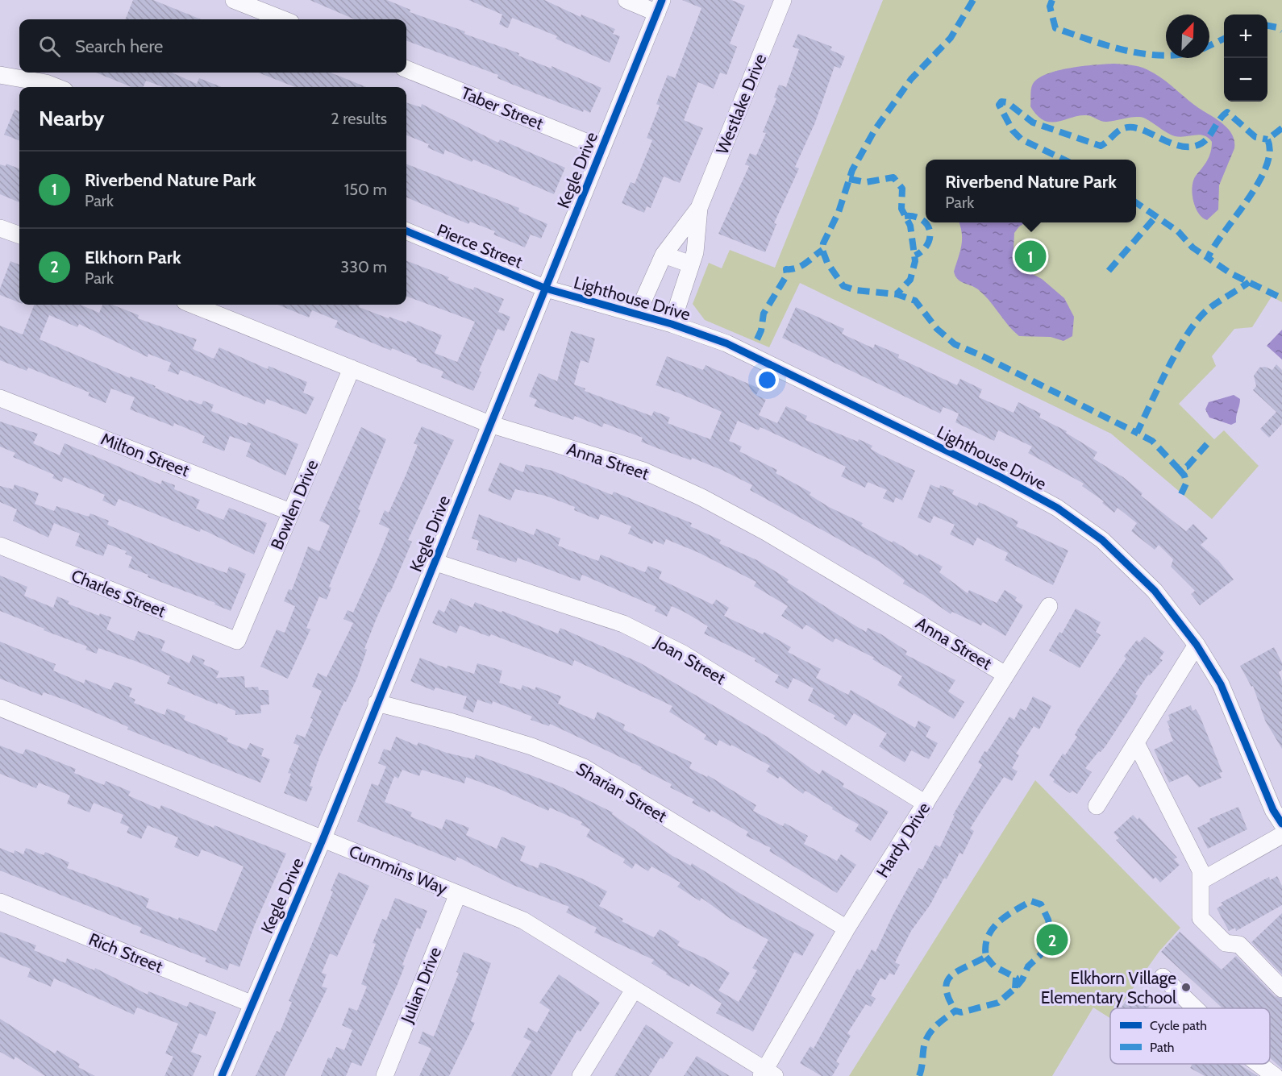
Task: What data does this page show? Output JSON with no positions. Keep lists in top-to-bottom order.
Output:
{
  "streets": {
    "street": [
      "Westlake Drive",
      "Taber Street",
      "Kegle Drive",
      "Pierce Street",
      "Lighthouse Drive",
      "Milton Street",
      "Anna Street",
      "Bowlen Drive",
      "Charles Street",
      "Joan Street",
      "Sharian Street",
      "Hardy Drive",
      "Cummins Way",
      "Rich Street",
      "Julian Drive"
    ]
  },
  "crossings": [
    ["Westlake Drive", "Lighthouse Drive"],
    ["Taber Street", "Kegle Drive"],
    ["Kegle Drive", "Pierce Street"],
    ["Kegle Drive", "Lighthouse Drive"],
    ["Kegle Drive", "Anna Street"],
    ["Kegle Drive", "Joan Street"],
    ["Kegle Drive", "Sharian Street"],
    ["Kegle Drive", "Cummins Way"],
    ["Kegle Drive", "Rich Street"],
    ["Pierce Street", "Lighthouse Drive"],
    ["Milton Street", "Bowlen Drive"],
    ["Anna Street", "Bowlen Drive"],
    ["Anna Street", "Hardy Drive"],
    ["Bowlen Drive", "Charles Street"],
    ["Joan Street", "Hardy Drive"],
    ["Sharian Street", "Hardy Drive"],
    ["Hardy Drive", "Cummins Way"],
    ["Cummins Way", "Julian Drive"]
  ],
  "places": ["Elkhorn Village Elementary School"],
  "legend": ["Cycle path", "Path"],
  "north": "top right",
  "page": {
    "map_buttons": ["+", "−"],
    "search": "Search here",
    "heading": ["Nearby", "2 results"],
    "list": [
      {
        "mark": "1",
        "name": "Riverbend Nature Park",
        "note": "Park",
        "value": "150 m"
      },
      {
        "mark": "2",
        "name": "Elkhorn Park",
        "note": "Park",
        "value": "330 m"
      }
    ],
    "popup": ["Riverbend Nature Park", "Park"],
    "pins": ["1", "2"]
  }
}
